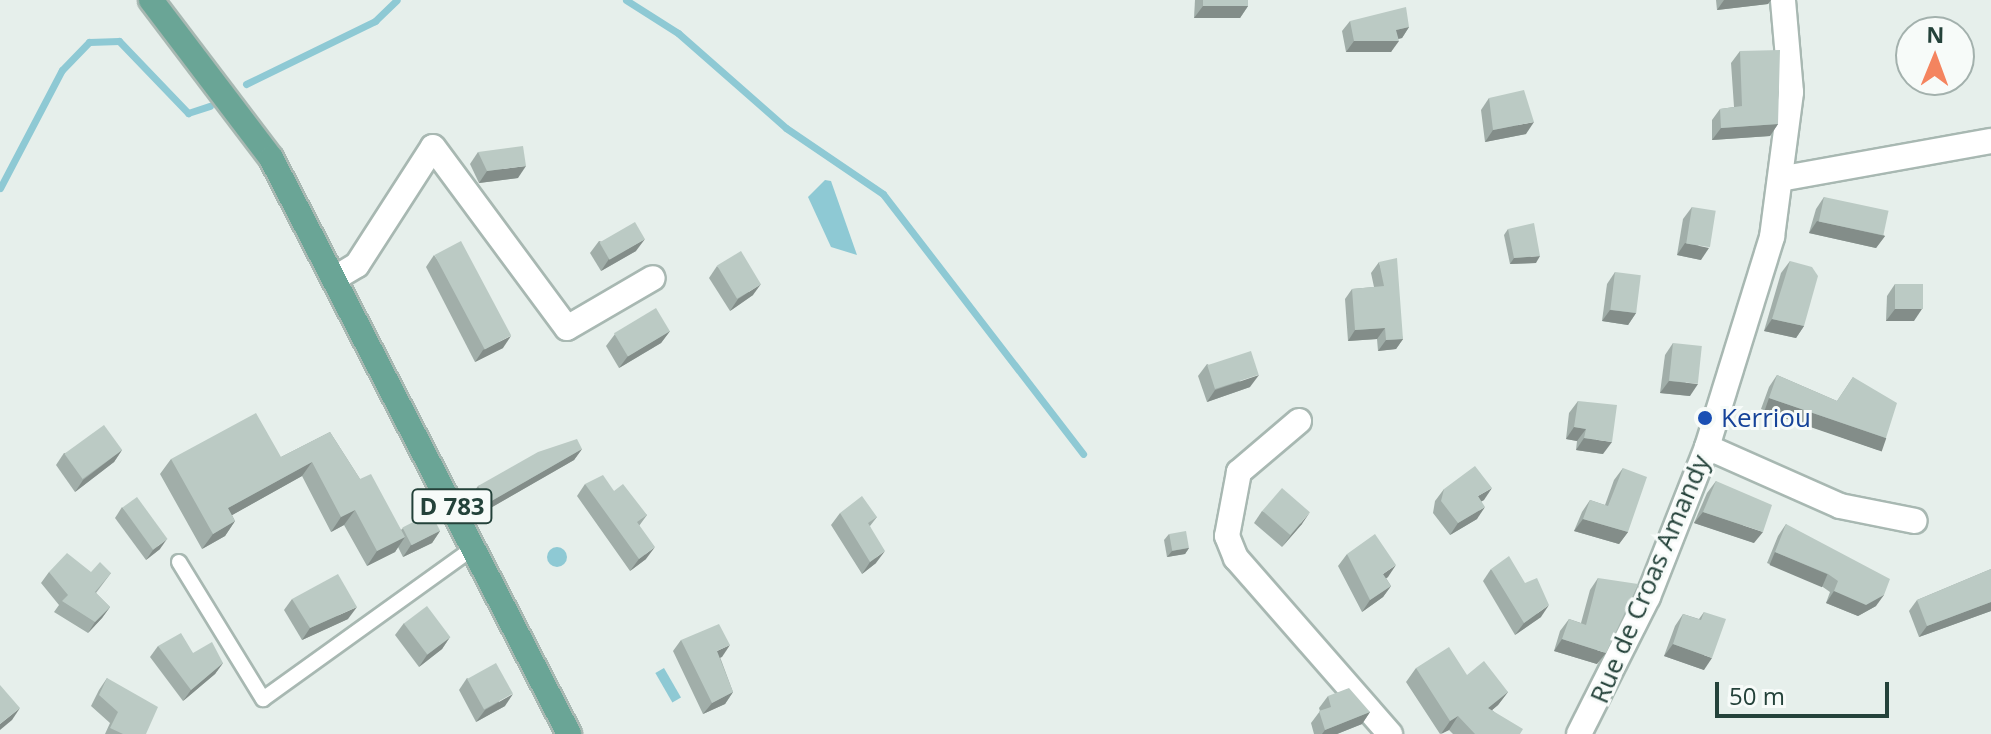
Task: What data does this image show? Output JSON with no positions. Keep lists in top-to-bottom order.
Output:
{
  "streets": {
    "main road": ["D 783"],
    "street": ["Rue de Croas Amandy"]
  },
  "places": ["Kerriou"],
  "scale_bar": "50 m",
  "north": "top"
}
